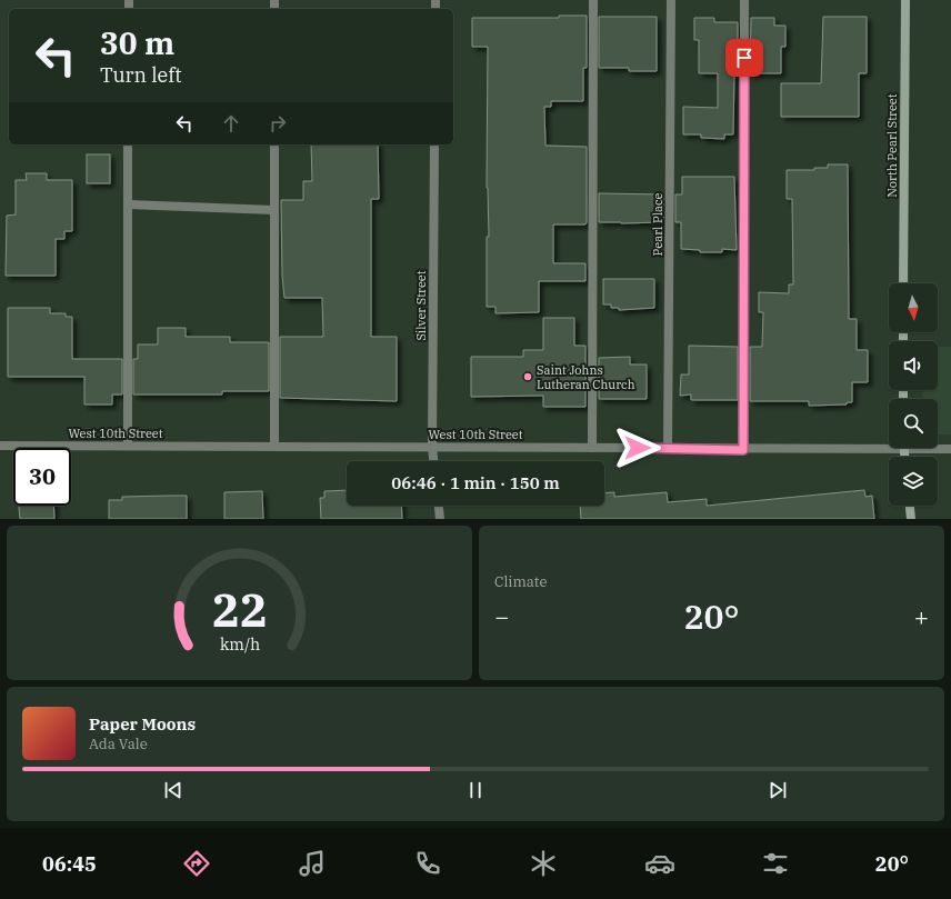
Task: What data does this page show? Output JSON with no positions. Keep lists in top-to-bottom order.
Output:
{
  "streets": {
    "street": [
      "North Pearl Street",
      "Pearl Place",
      "Silver Street",
      "West 10th Street"
    ]
  },
  "crossings": [
    ["Pearl Place", "West 10th Street"],
    ["Silver Street", "West 10th Street"]
  ],
  "places": ["Saint Johns Lutheran Church"],
  "north": "bottom",
  "page": {
    "turn": ["30 m", "Turn left"],
    "limit": "30",
    "trip": "06:46 · 1 min · 150 m",
    "tile": "Climate",
    "heat": ["−", "20°", "+"],
    "song": ["Paper Moons", "Ada Vale"],
    "tabs": ["06:45", "20°"],
    "gauge": ["22", "km/h"]
  }
}
